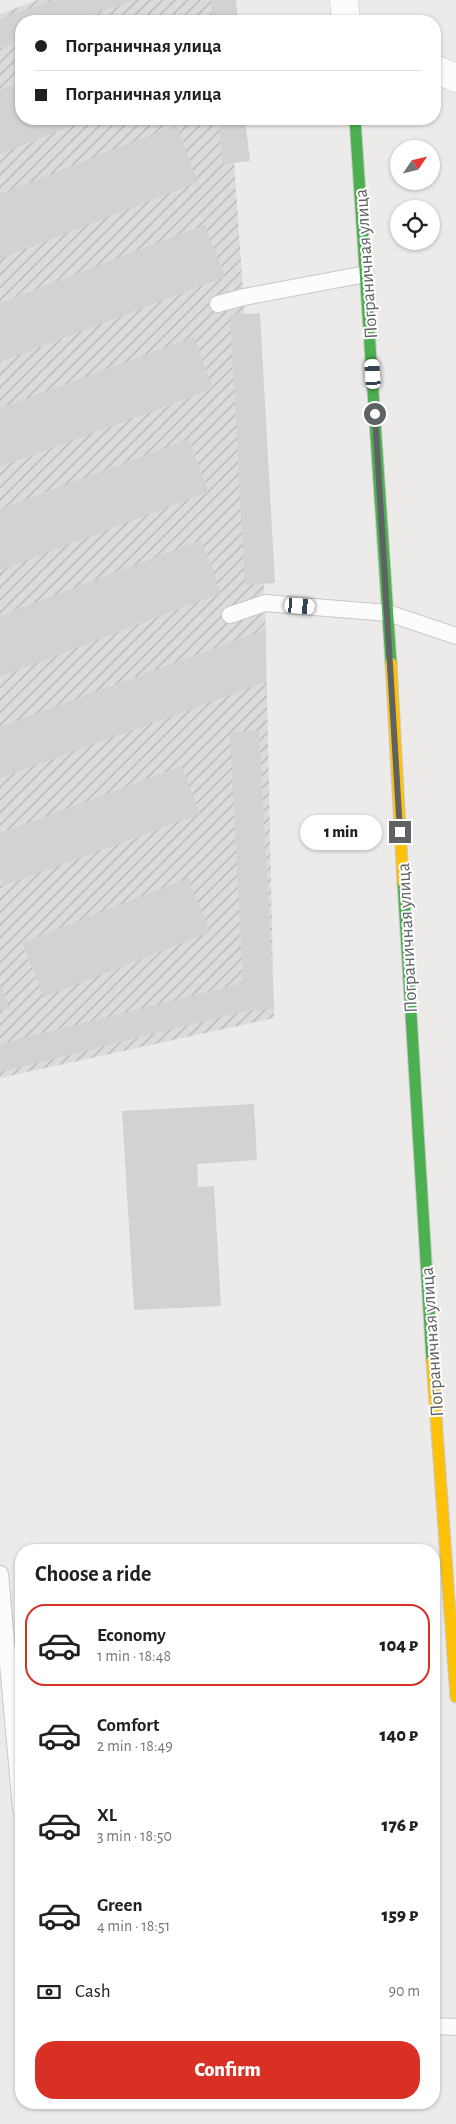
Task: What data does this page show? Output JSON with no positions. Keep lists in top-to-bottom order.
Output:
{
  "streets": {
    "street": ["Пограничная улица"]
  },
  "north": "top right",
  "page": {
    "banner": ["Пограничная улица", "Пограничная улица"],
    "bubble": "1 min",
    "heading": "Choose a ride",
    "list": [
      {
        "name": "Economy",
        "note": "1 min · 18:48",
        "value": "104 ₽"
      },
      {
        "name": "Comfort",
        "note": "2 min · 18:49",
        "value": "140 ₽"
      },
      {
        "name": "XL",
        "note": "3 min · 18:50",
        "value": "176 ₽"
      },
      {
        "name": "Green",
        "note": "4 min · 18:51",
        "value": "159 ₽"
      }
    ],
    "pay": ["Cash", "90 m"],
    "buttons": "Confirm"
  }
}
